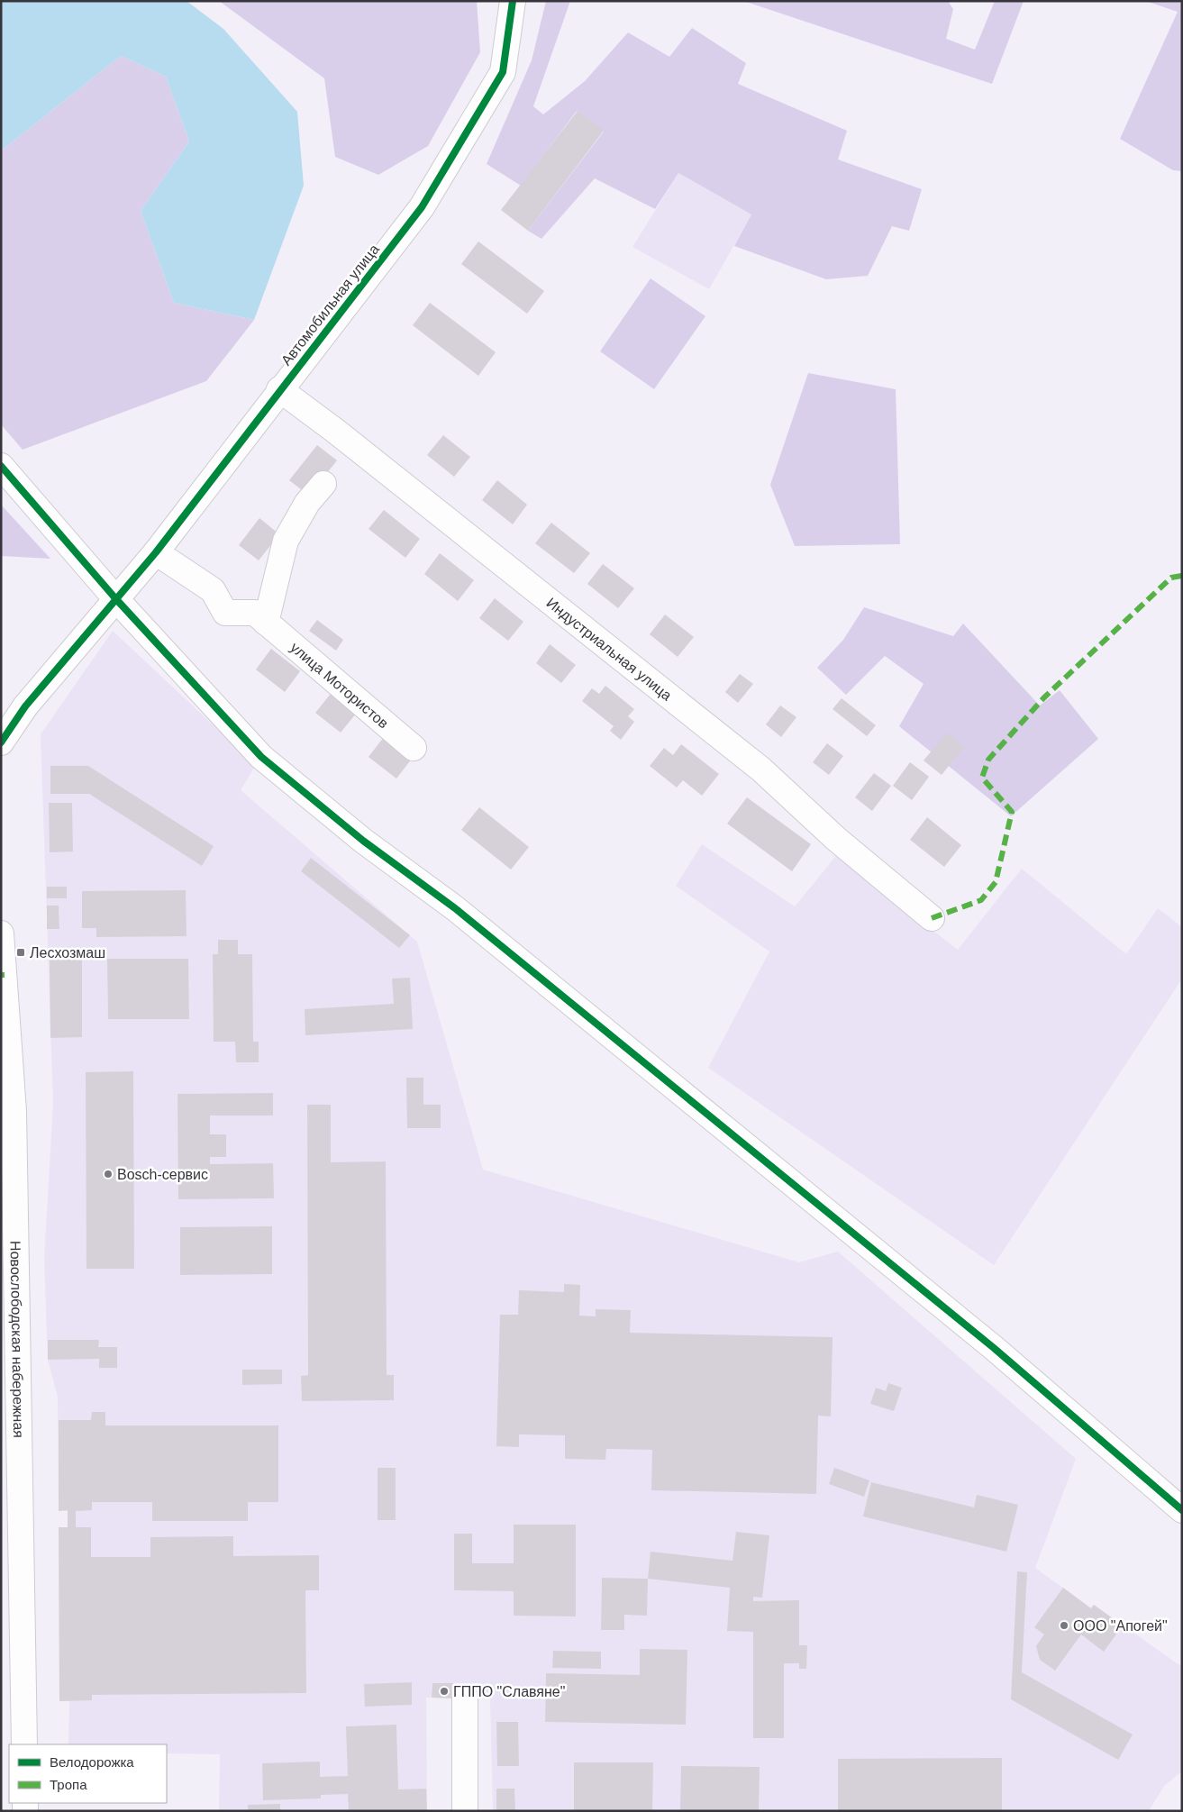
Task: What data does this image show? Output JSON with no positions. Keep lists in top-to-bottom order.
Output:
{
  "streets": {
    "street": [
      "Автомобильная улица",
      "Индустриальная улица",
      "улица Мотористов",
      "Новослободская набережная"
    ]
  },
  "crossings": [
    ["Автомобильная улица", "Индустриальная улица"],
    ["Автомобильная улица", "улица Мотористов"]
  ],
  "places": {
    "transit": ["Лесхозмаш"],
    "other": ["Bosch-сервис", "ООО \"Апогей\"", "ГППО \"Славяне\""]
  },
  "legend": ["Велодорожка", "Тропа"]
}
